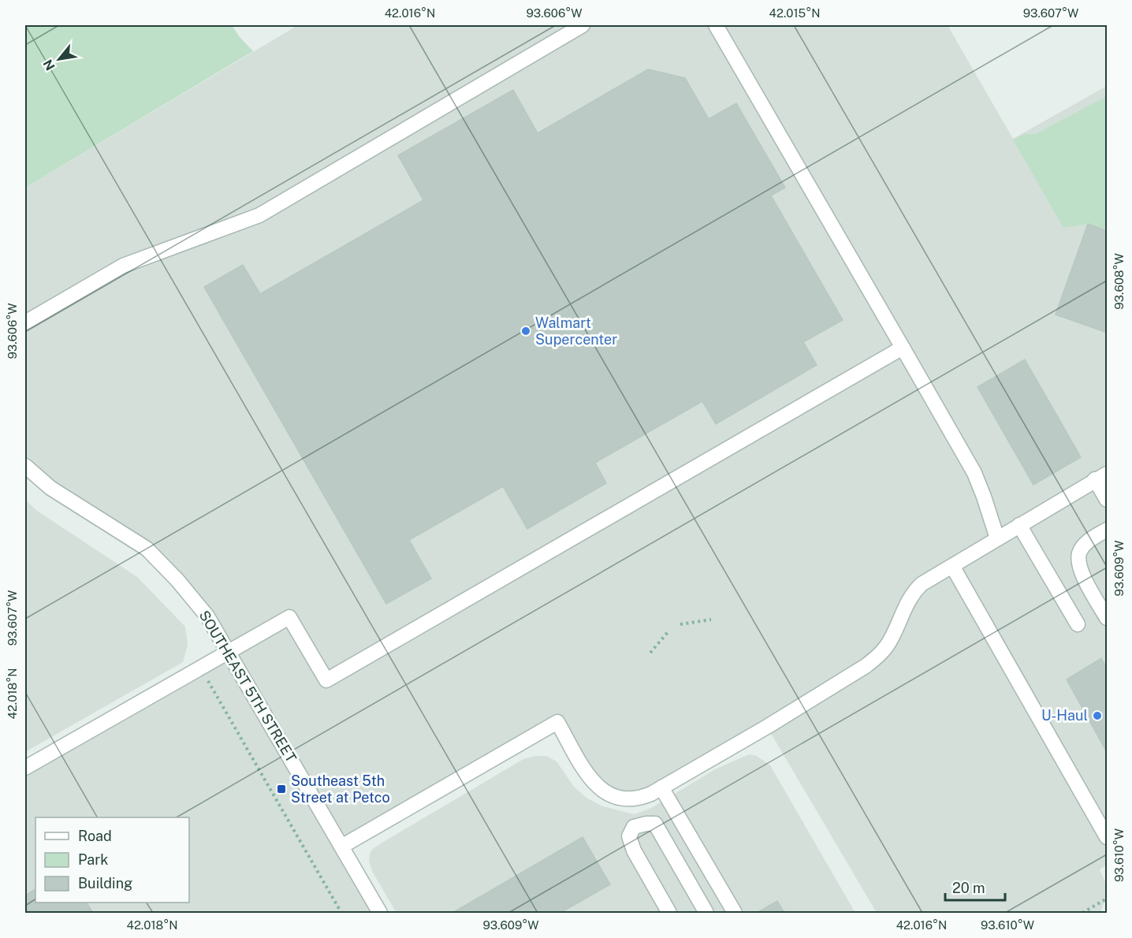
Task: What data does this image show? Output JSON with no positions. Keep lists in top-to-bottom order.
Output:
{
  "streets": {
    "street": ["SOUTHEAST 5TH STREET"]
  },
  "places": {
    "other": ["Walmart Supercenter", "U-Haul"],
    "transit": ["Southeast 5th Street at Petco"]
  },
  "legend": ["Road", "Park", "Building"],
  "scale_bar": "20 m",
  "north": "bottom left",
  "coordinates": [
    "42.016°N",
    "93.606°W",
    "42.015°N",
    "93.607°W",
    "93.608°W",
    "93.609°W",
    "42.018°N",
    "93.610°W"
  ]
}
